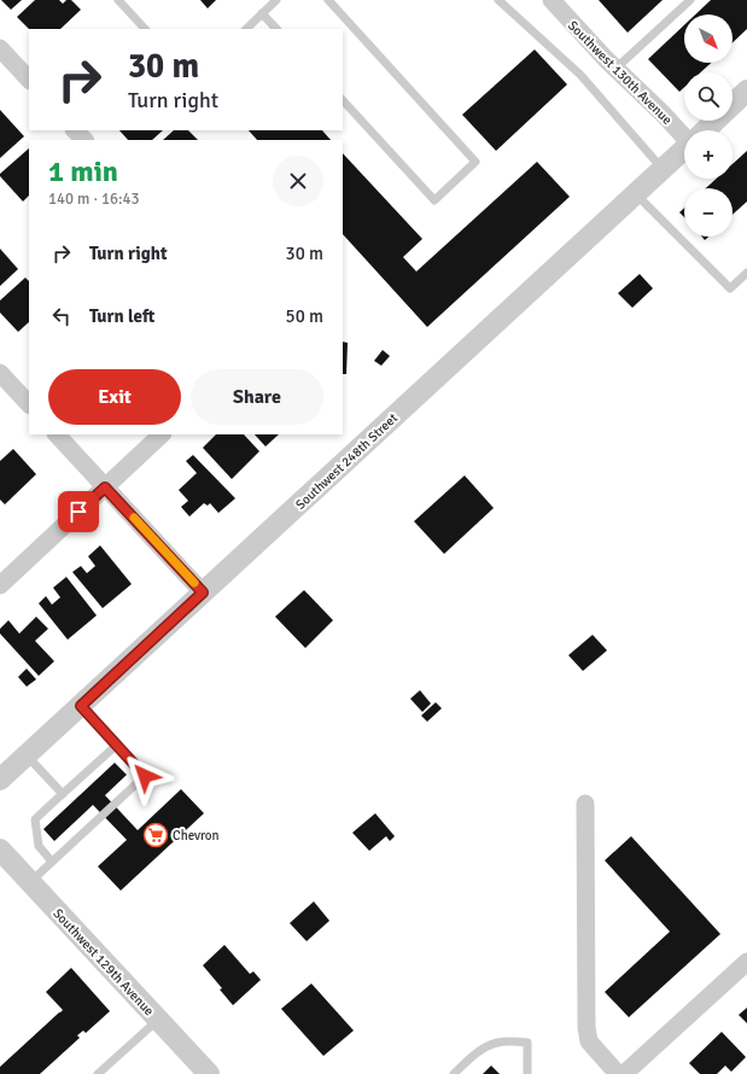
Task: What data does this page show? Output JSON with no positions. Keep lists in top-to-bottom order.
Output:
{
  "streets": {
    "street": ["Southwest 130th Avenue", "Southwest 248th Street", "Southwest 129th Avenue"]
  },
  "places": {
    "supermarket": ["Chevron"]
  },
  "north": "bottom right",
  "page": {
    "map_buttons": ["+", "−"],
    "turn": ["30 m", "Turn right"],
    "heading": ["1 min", "140 m · 16:43"],
    "list": [
      {
        "name": "Turn right",
        "value": "30 m"
      },
      {
        "name": "Turn left",
        "value": "50 m"
      }
    ],
    "buttons": ["Exit", "Share"]
  }
}
